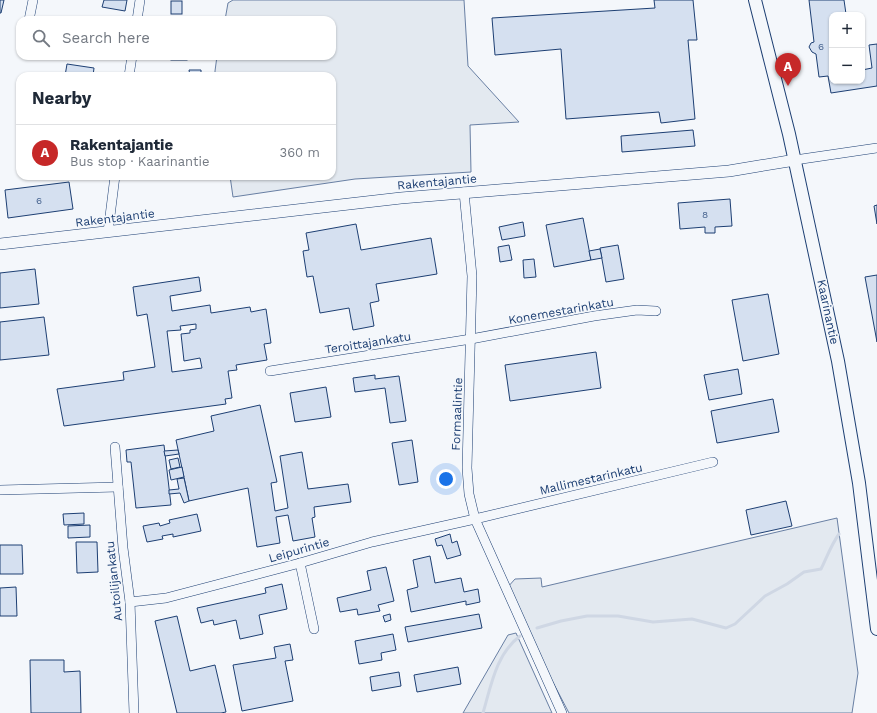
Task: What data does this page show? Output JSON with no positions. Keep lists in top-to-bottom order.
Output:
{
  "streets": {
    "main road": ["Kaarinantie"],
    "street": [
      "Rakentajantie",
      "Konemestarinkatu",
      "Teroittajankatu",
      "Formaalintie",
      "Mallimestarinkatu",
      "Leipurintie",
      "Autoilijankatu"
    ]
  },
  "crossings": [
    ["Rakentajantie", "Kaarinantie"],
    ["Rakentajantie", "Formaalintie"],
    ["Konemestarinkatu", "Teroittajankatu"],
    ["Konemestarinkatu", "Formaalintie"],
    ["Teroittajankatu", "Formaalintie"],
    ["Formaalintie", "Mallimestarinkatu"],
    ["Formaalintie", "Leipurintie"],
    ["Mallimestarinkatu", "Leipurintie"],
    ["Leipurintie", "Autoilijankatu"]
  ],
  "house_numbers": ["6", "6", "8"],
  "page": {
    "map_buttons": ["+", "−"],
    "search": "Search here",
    "pins": "A",
    "heading": "Nearby",
    "list": [
      {
        "mark": "A",
        "name": "Rakentajantie",
        "note": "Bus stop · Kaarinantie",
        "value": "360 m"
      }
    ]
  }
}
